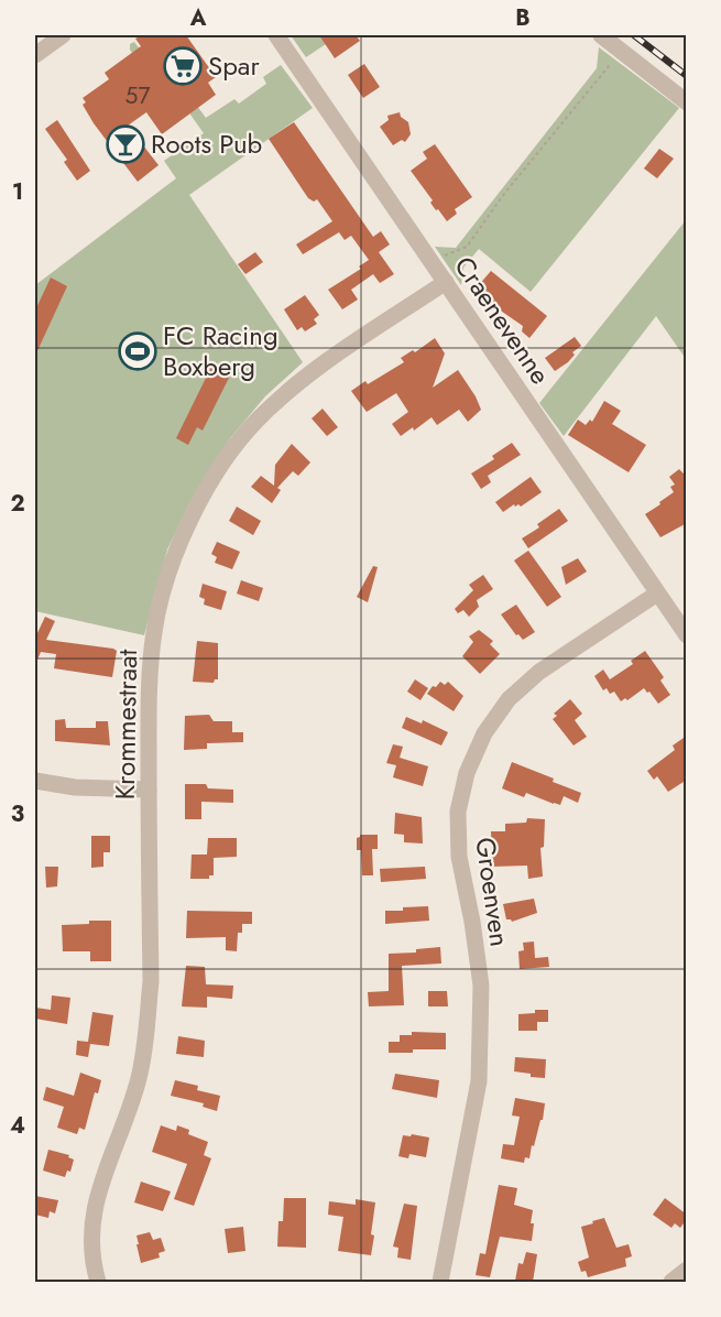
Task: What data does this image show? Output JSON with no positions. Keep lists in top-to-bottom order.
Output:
{
  "streets": {
    "street": ["Craenevenne", "Krommestraat", "Groenven"]
  },
  "crossings": [
    ["Craenevenne", "Krommestraat"],
    ["Craenevenne", "Groenven"]
  ],
  "places": {
    "supermarket": ["Spar"],
    "bar": ["Roots Pub"],
    "sports": ["FC Racing Boxberg"]
  },
  "house_numbers": ["57"],
  "grid": {
    "columns": ["A", "B"],
    "rows": [
      "1",
      "2",
      "3",
      "4"
    ]
  }
}
